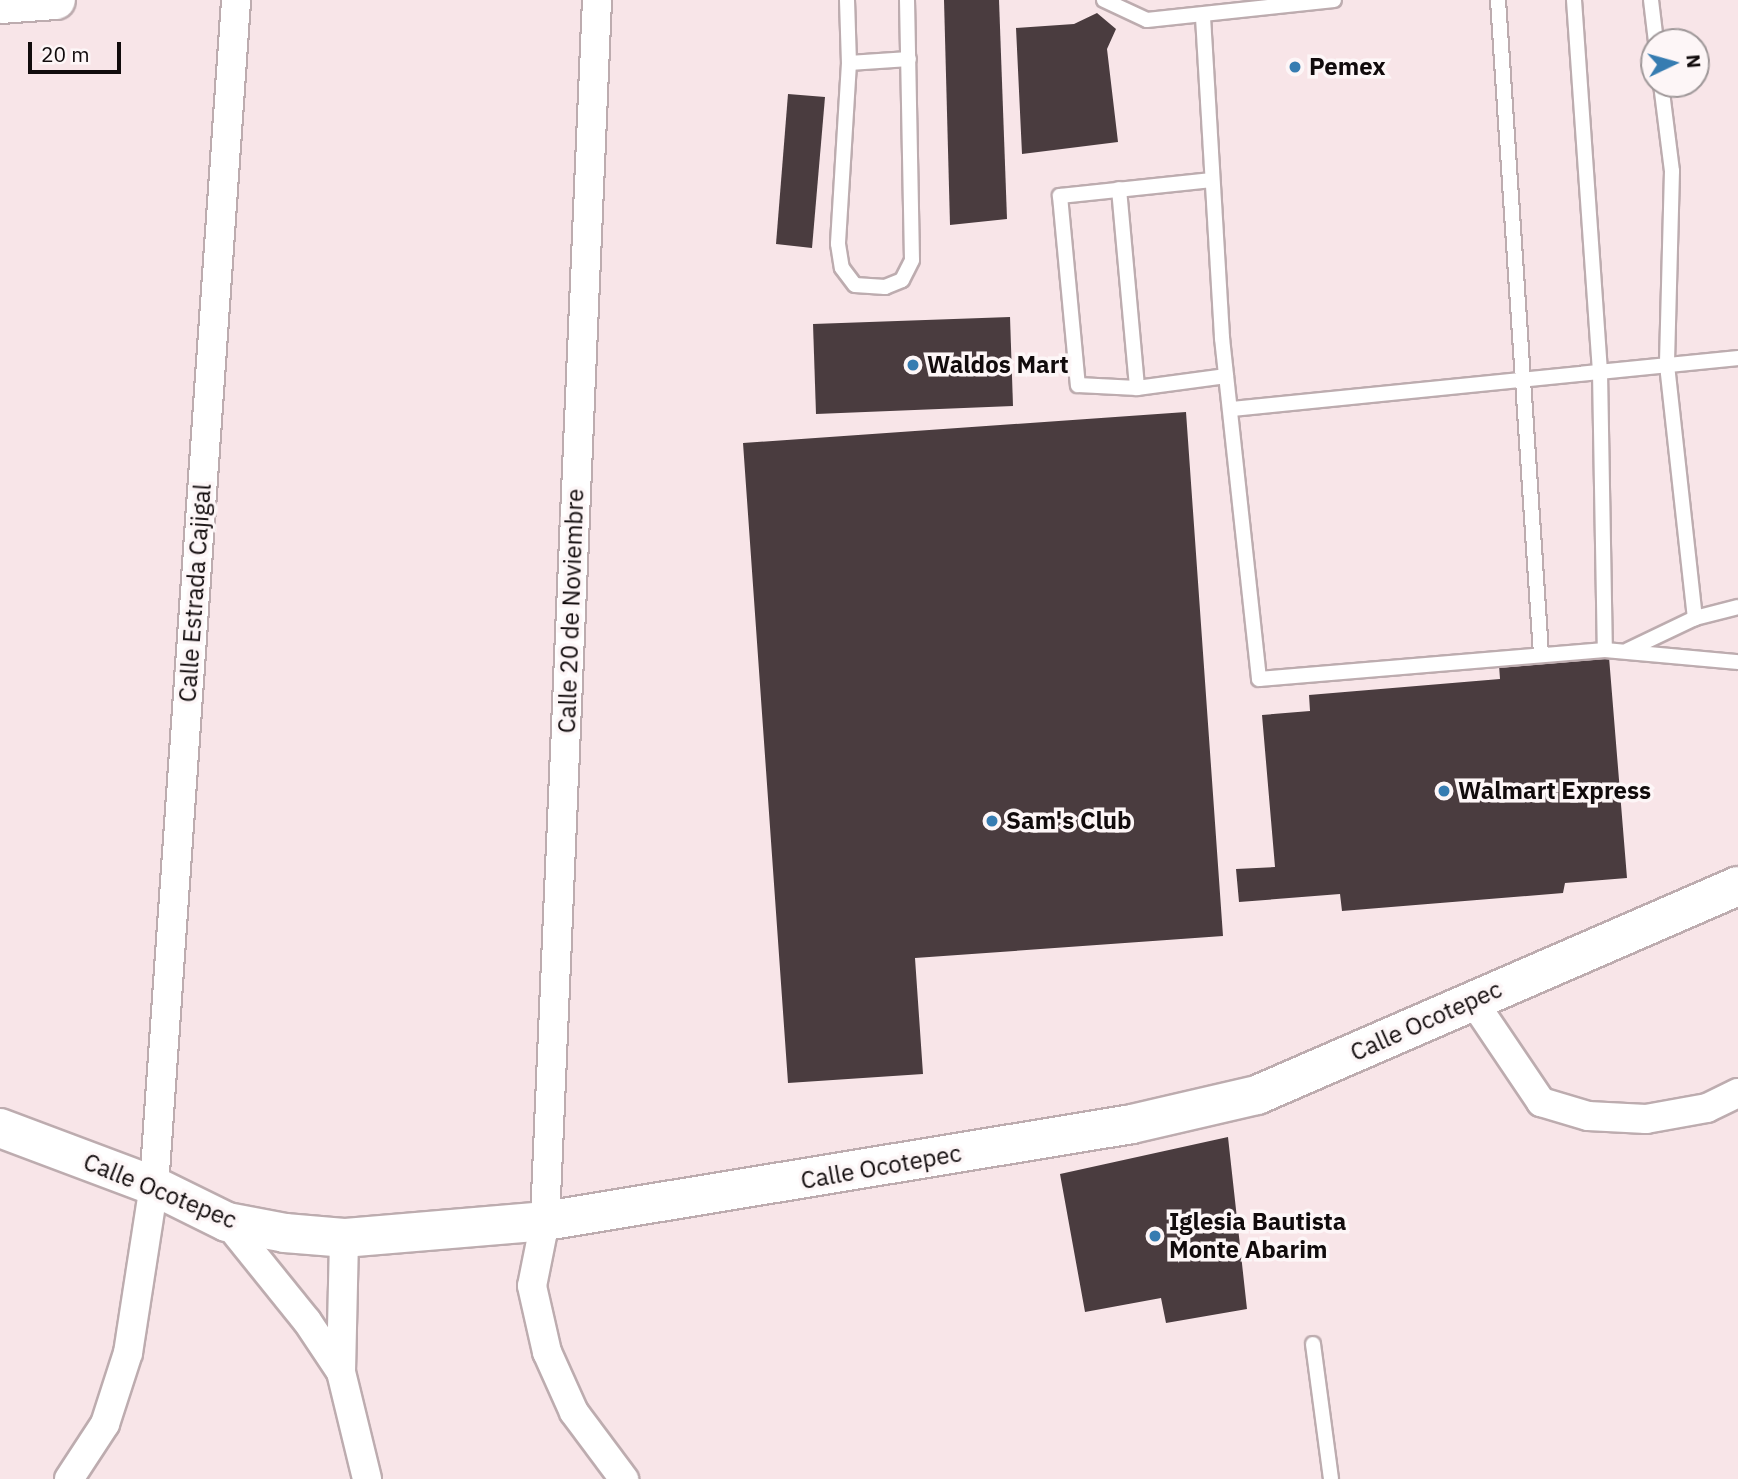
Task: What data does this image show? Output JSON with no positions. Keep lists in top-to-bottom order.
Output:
{
  "streets": {
    "street": ["Calle Estrada Cajigal", "Calle 20 de Noviembre", "Calle Ocotepec"]
  },
  "crossings": [
    ["Calle Estrada Cajigal", "Calle Ocotepec"],
    ["Calle 20 de Noviembre", "Calle Ocotepec"]
  ],
  "places": [
    "Pemex",
    "Waldos Mart",
    "Walmart Express",
    "Sam's Club",
    "Iglesia Bautista Monte Abarim"
  ],
  "scale_bar": "20 m",
  "north": "right"
}
